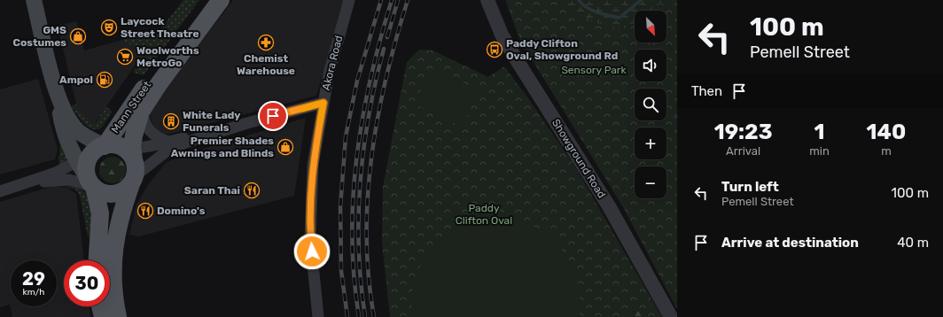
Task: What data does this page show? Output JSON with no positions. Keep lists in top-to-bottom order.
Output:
{
  "streets": {
    "main road": ["Mann Street"],
    "street": ["Akora Road", "Showground Road"]
  },
  "parks": ["Sensory Park", "Paddy Clifton Oval"],
  "places": {
    "theatre": ["Laycock Street Theatre"],
    "shop": ["GMS Costumes", "Premier Shades Awnings and Blinds"],
    "pharmacy": ["Chemist Warehouse"],
    "bus stop": ["Paddy Clifton Oval, Showground Rd"],
    "supermarket": ["Woolworths MetroGo"],
    "fuel station": ["Ampol"],
    "building": ["White Lady Funerals"],
    "restaurant": ["Saran Thai", "Domino's"]
  },
  "north": "bottom right",
  "page": {
    "turn": ["100 m", "Pemell Street"],
    "map_buttons": ["+", "−"],
    "then": "Then",
    "eta": [
      "19:23",
      "Arrival",
      "1",
      "min",
      "140",
      "m"
    ],
    "list": [
      {
        "name": "Turn left",
        "note": "Pemell Street",
        "value": "100 m"
      },
      {
        "name": "Arrive at destination",
        "value": "40 m"
      }
    ],
    "speed": "29 km/h",
    "limit": "30"
  }
}
